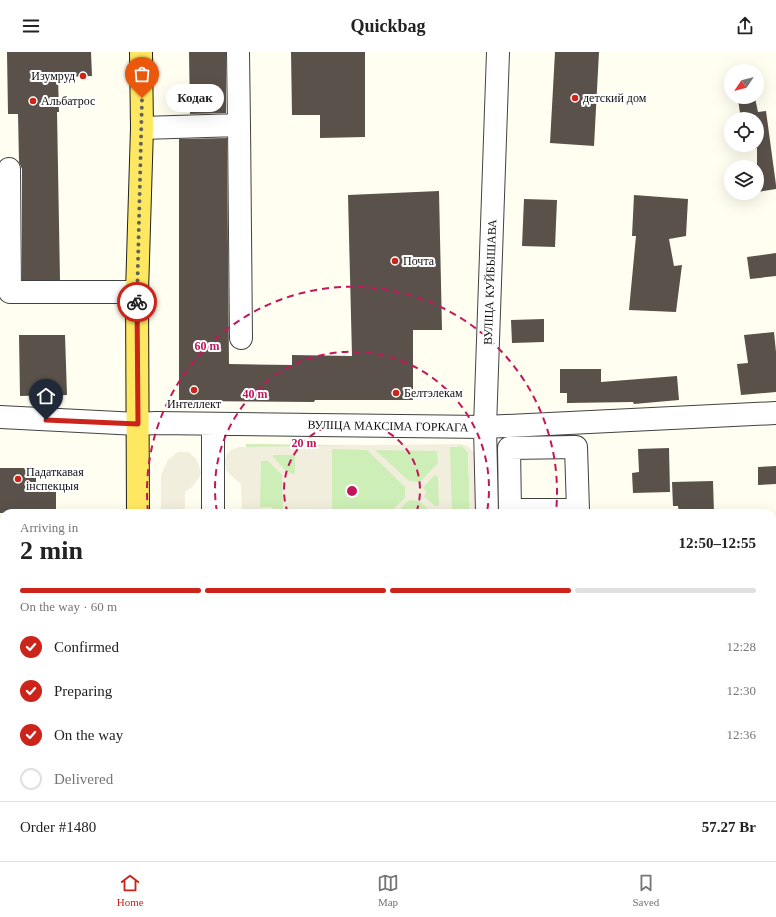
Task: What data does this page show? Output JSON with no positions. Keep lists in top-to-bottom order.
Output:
{
  "streets": {
    "street": ["ВУЛІЦА КУЙБЫШАВА", "ВУЛІЦА МАКСІМА ГОРКАГА"]
  },
  "crossings": [
    ["ВУЛІЦА КУЙБЫШАВА", "ВУЛІЦА МАКСІМА ГОРКАГА"]
  ],
  "places": [
    "Изумруд",
    "Кодак",
    "детский дом",
    "Альбатрос",
    "Почта",
    "Интеллект",
    "Белтэлекам",
    "Падаткавая інспекцыя"
  ],
  "north": "bottom left",
  "page": {
    "header": "Quickbag",
    "bubble": "Кодак",
    "heading": ["2 min", "Arriving in", "12:50–12:55"],
    "panel": ["Order #1480", "57.27 Br"],
    "bar": "On the way · 60 m",
    "list": [
      ["Confirmed", "12:28"],
      ["Preparing", "12:30"],
      ["On the way", "12:36"],
      "Delivered"
    ],
    "tabs": ["Home", "Map", "Saved"]
  },
  "rings": ["60 m", "40 m", "20 m"]
}
